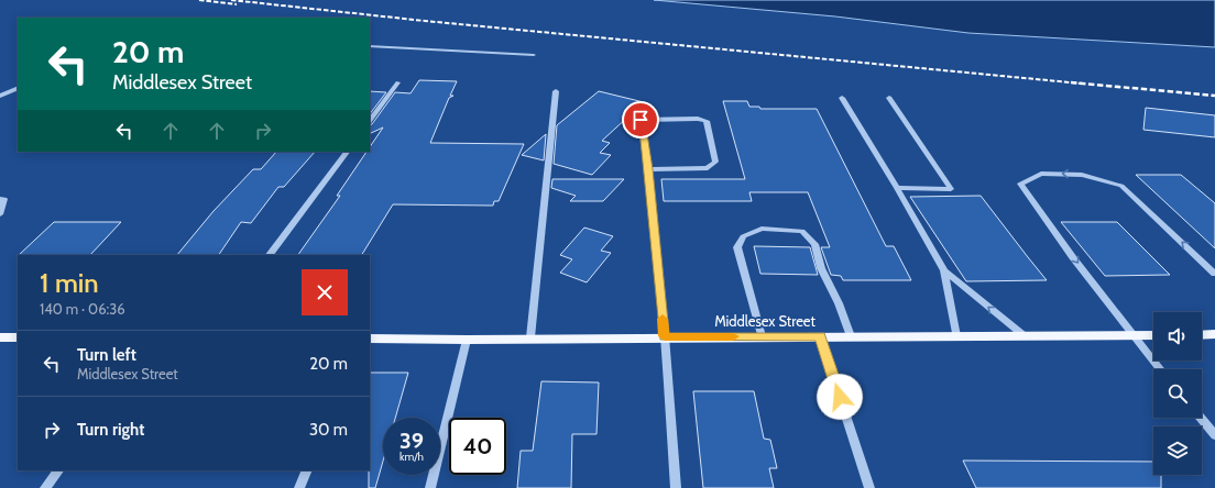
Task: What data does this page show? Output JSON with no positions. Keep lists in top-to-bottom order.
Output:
{
  "streets": {
    "main road": ["Middlesex Street"]
  },
  "page": {
    "turn": ["20 m", "Middlesex Street"],
    "heading": ["1 min", "140 m · 06:36"],
    "list": [
      {
        "name": "Turn left",
        "note": "Middlesex Street",
        "value": "20 m"
      },
      {
        "name": "Turn right",
        "value": "30 m"
      }
    ],
    "speed": "39 km/h",
    "limit": "40"
  }
}
